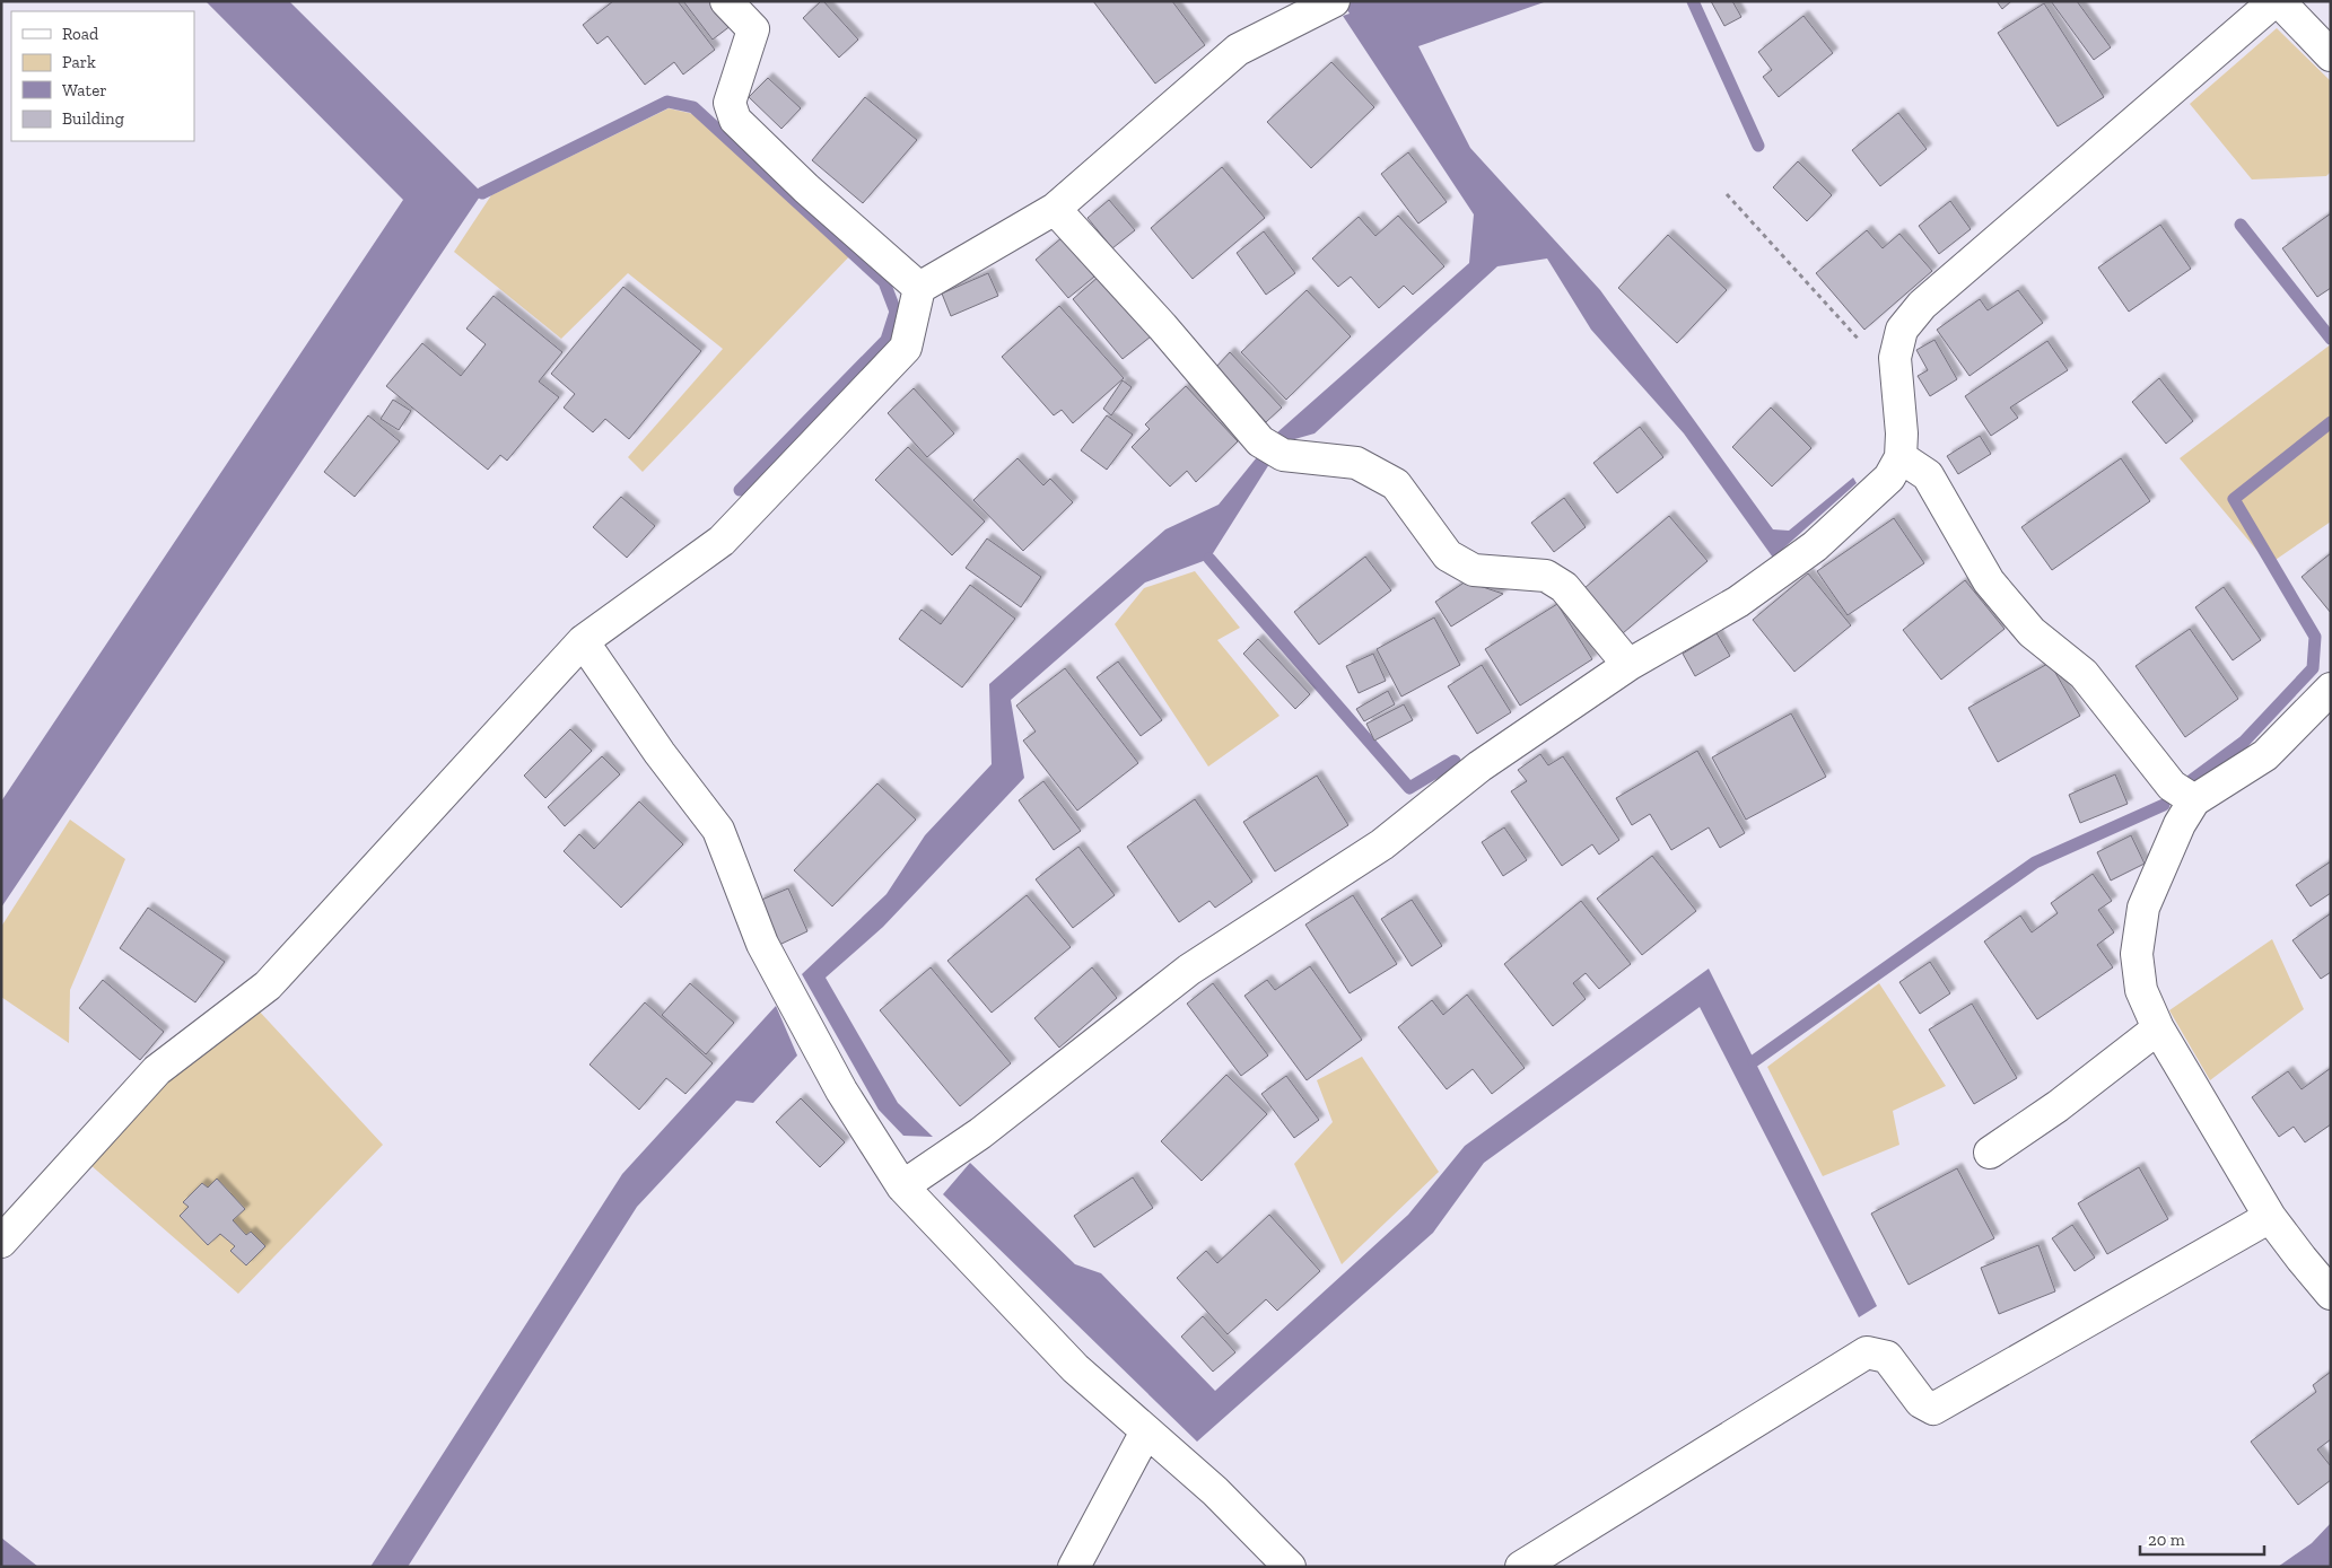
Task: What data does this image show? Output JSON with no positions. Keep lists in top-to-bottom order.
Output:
{
  "legend": [
    "Road",
    "Park",
    "Water",
    "Building"
  ],
  "scale_bar": "20 m"
}
